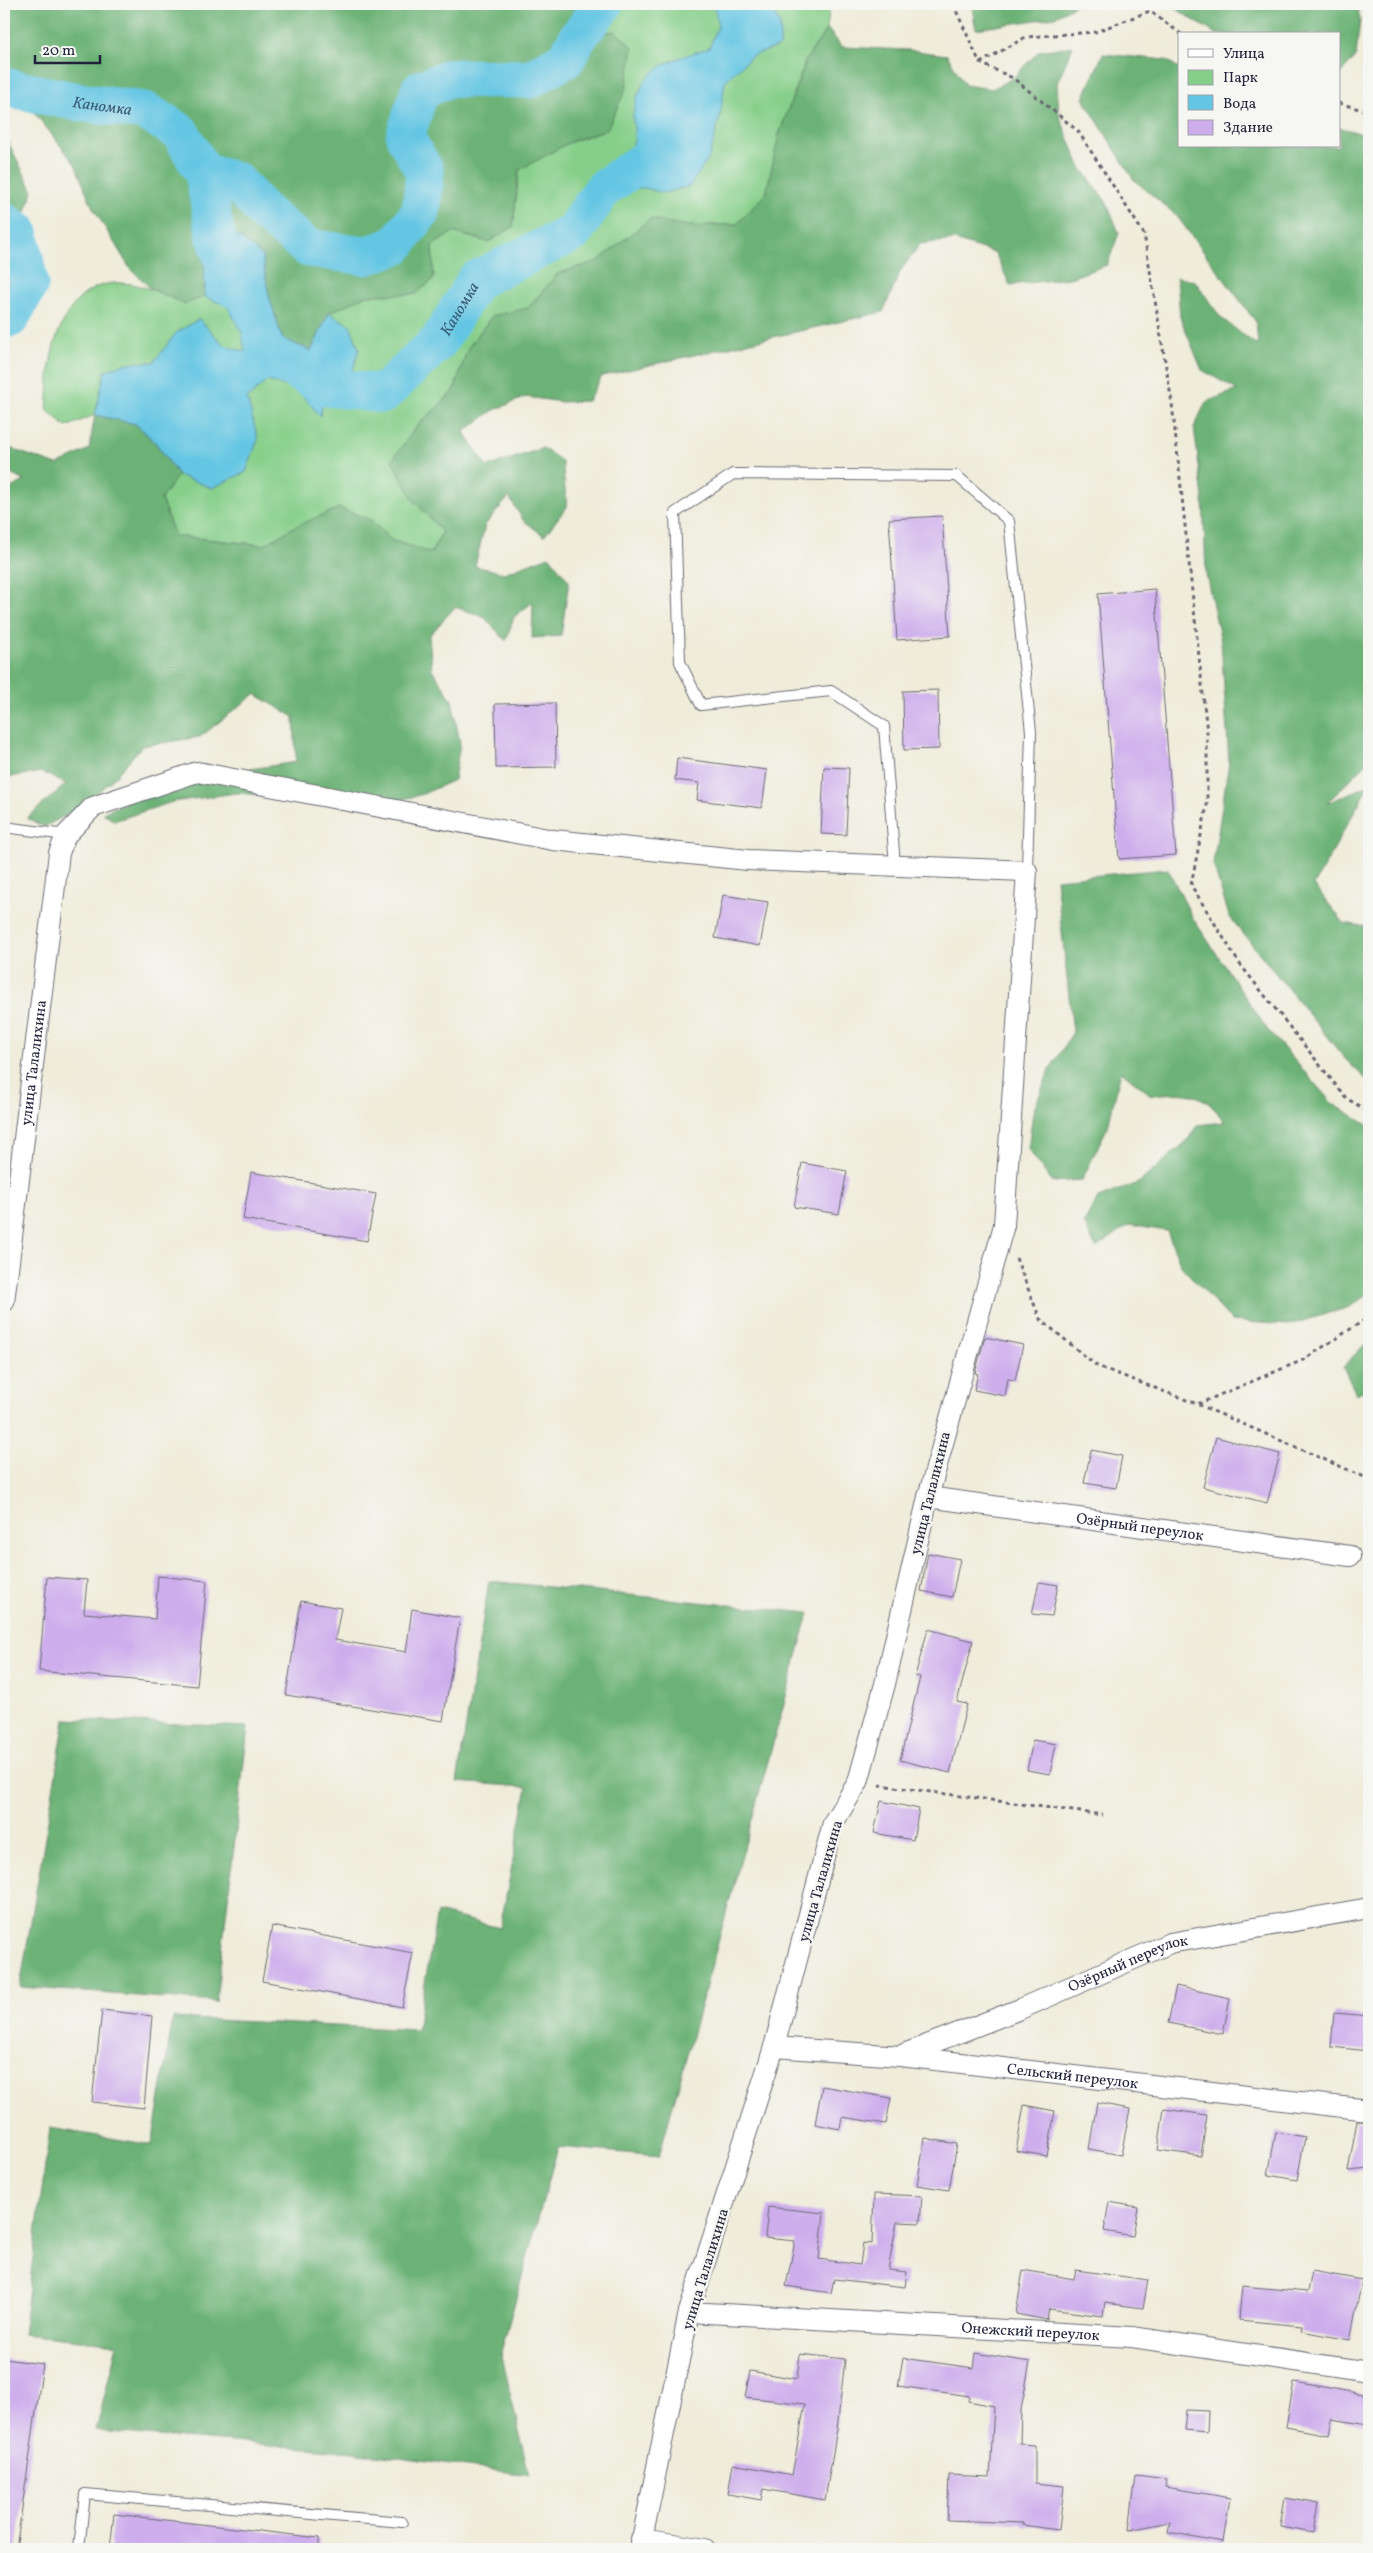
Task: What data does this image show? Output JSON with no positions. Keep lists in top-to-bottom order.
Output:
{
  "streets": {
    "street": [
      "улица Талалихина",
      "Озёрный переулок",
      "Сельский переулок",
      "Онежский переулок"
    ]
  },
  "crossings": [
    ["улица Талалихина", "Озёрный переулок"],
    ["улица Талалихина", "Сельский переулок"],
    ["улица Талалихина", "Онежский переулок"],
    ["Озёрный переулок", "Сельский переулок"]
  ],
  "water": ["Каномка"],
  "legend": [
    "Улица",
    "Парк",
    "Вода",
    "Здание"
  ],
  "scale_bar": "20 m"
}
